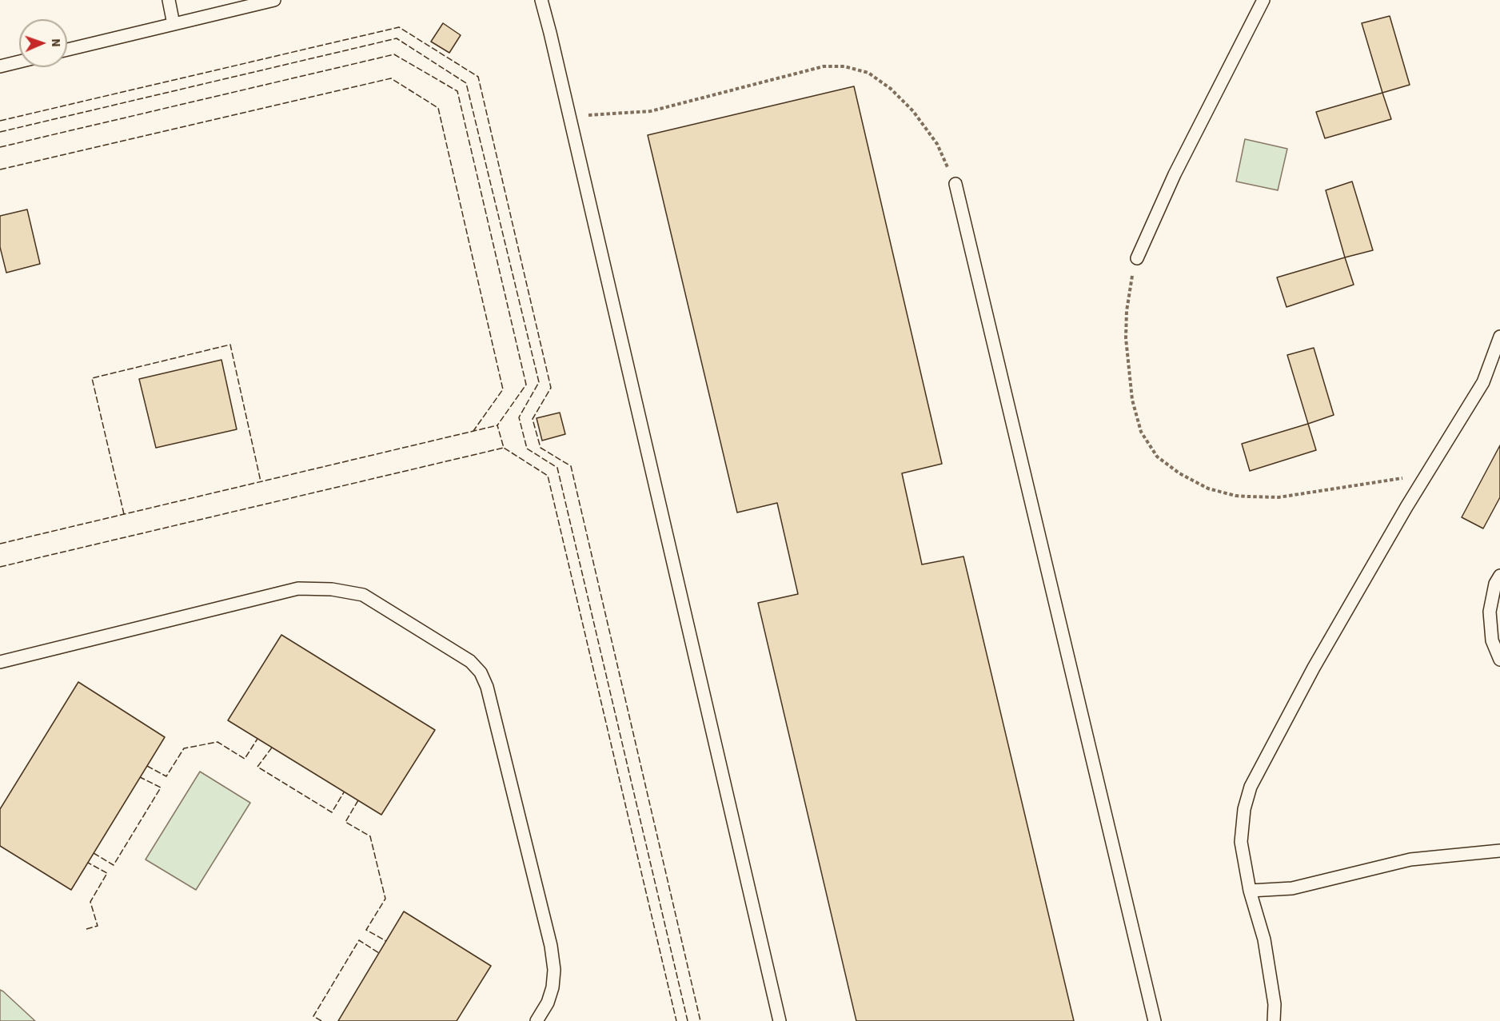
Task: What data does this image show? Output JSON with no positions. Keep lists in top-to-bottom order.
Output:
{
  "north": "right"
}
